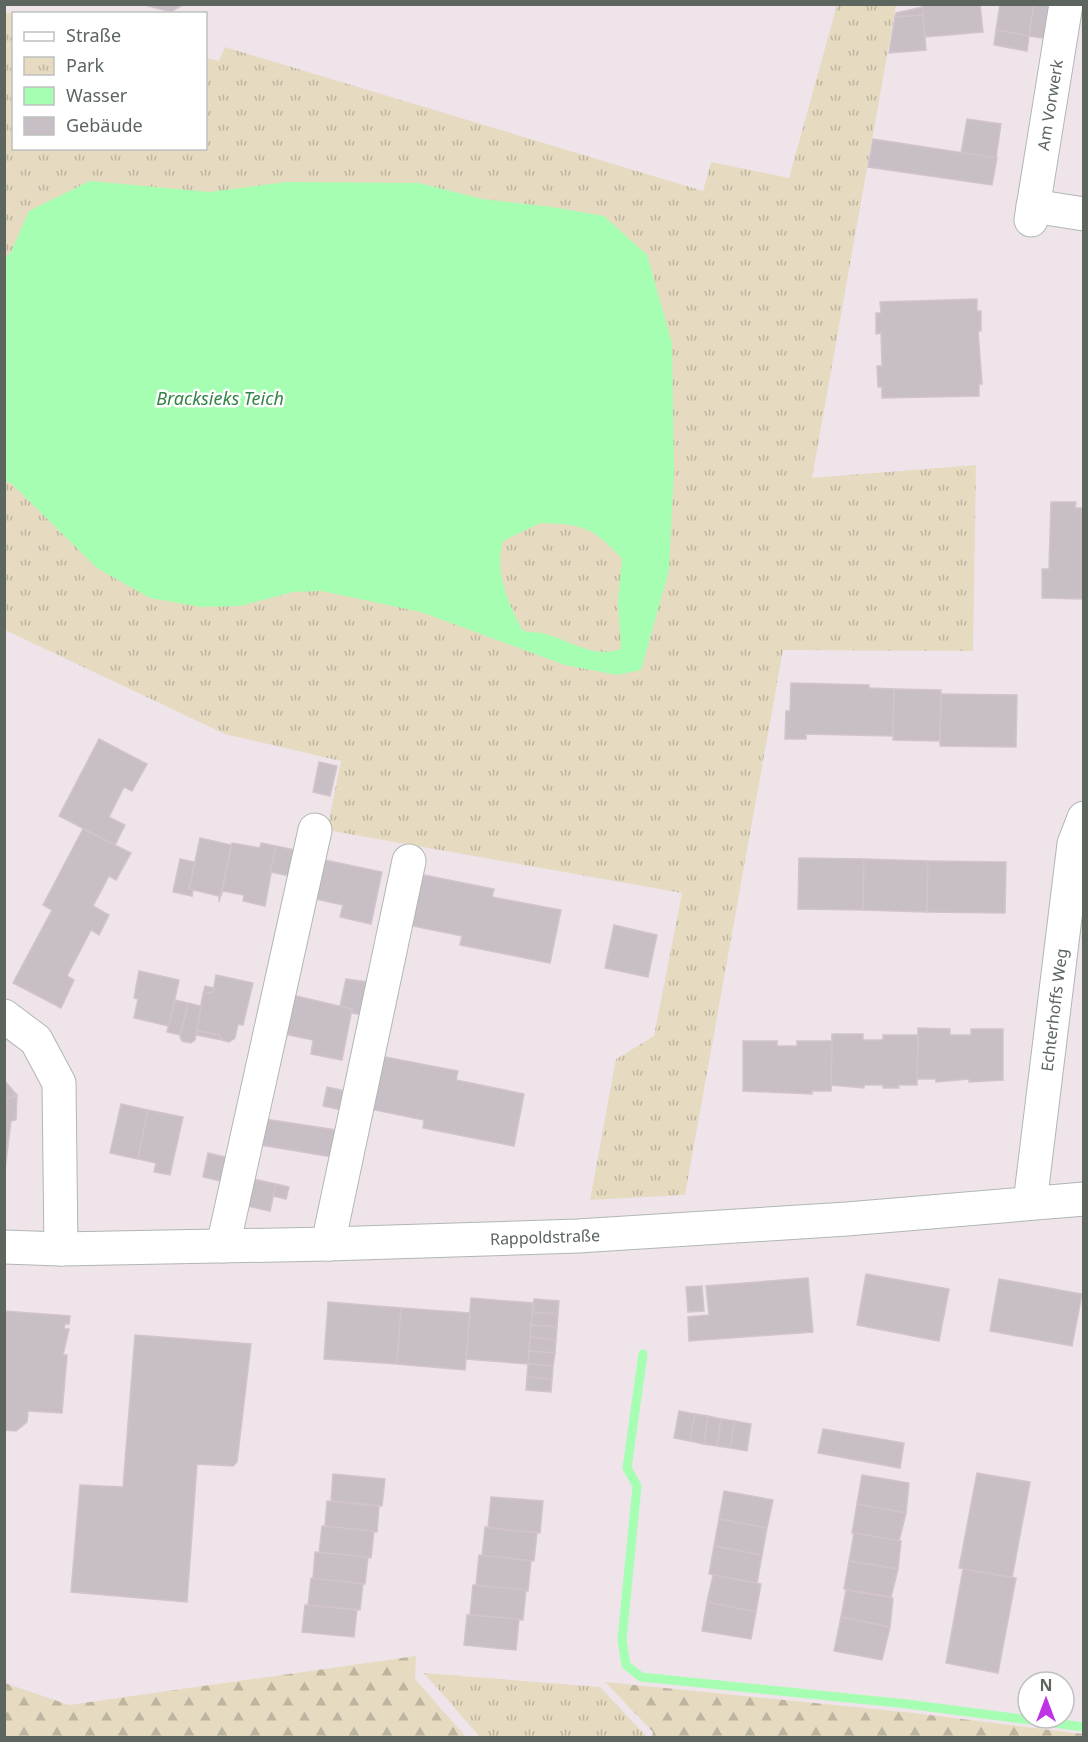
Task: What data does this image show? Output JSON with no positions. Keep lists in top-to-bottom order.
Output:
{
  "streets": {
    "street": ["Am Vorwerk", "Echterhoffs Weg", "Rappoldstraße"]
  },
  "crossings": [
    ["Echterhoffs Weg", "Rappoldstraße"]
  ],
  "water": ["Bracksieks Teich"],
  "legend": [
    "Straße",
    "Park",
    "Wasser",
    "Gebäude"
  ],
  "north": "top"
}
